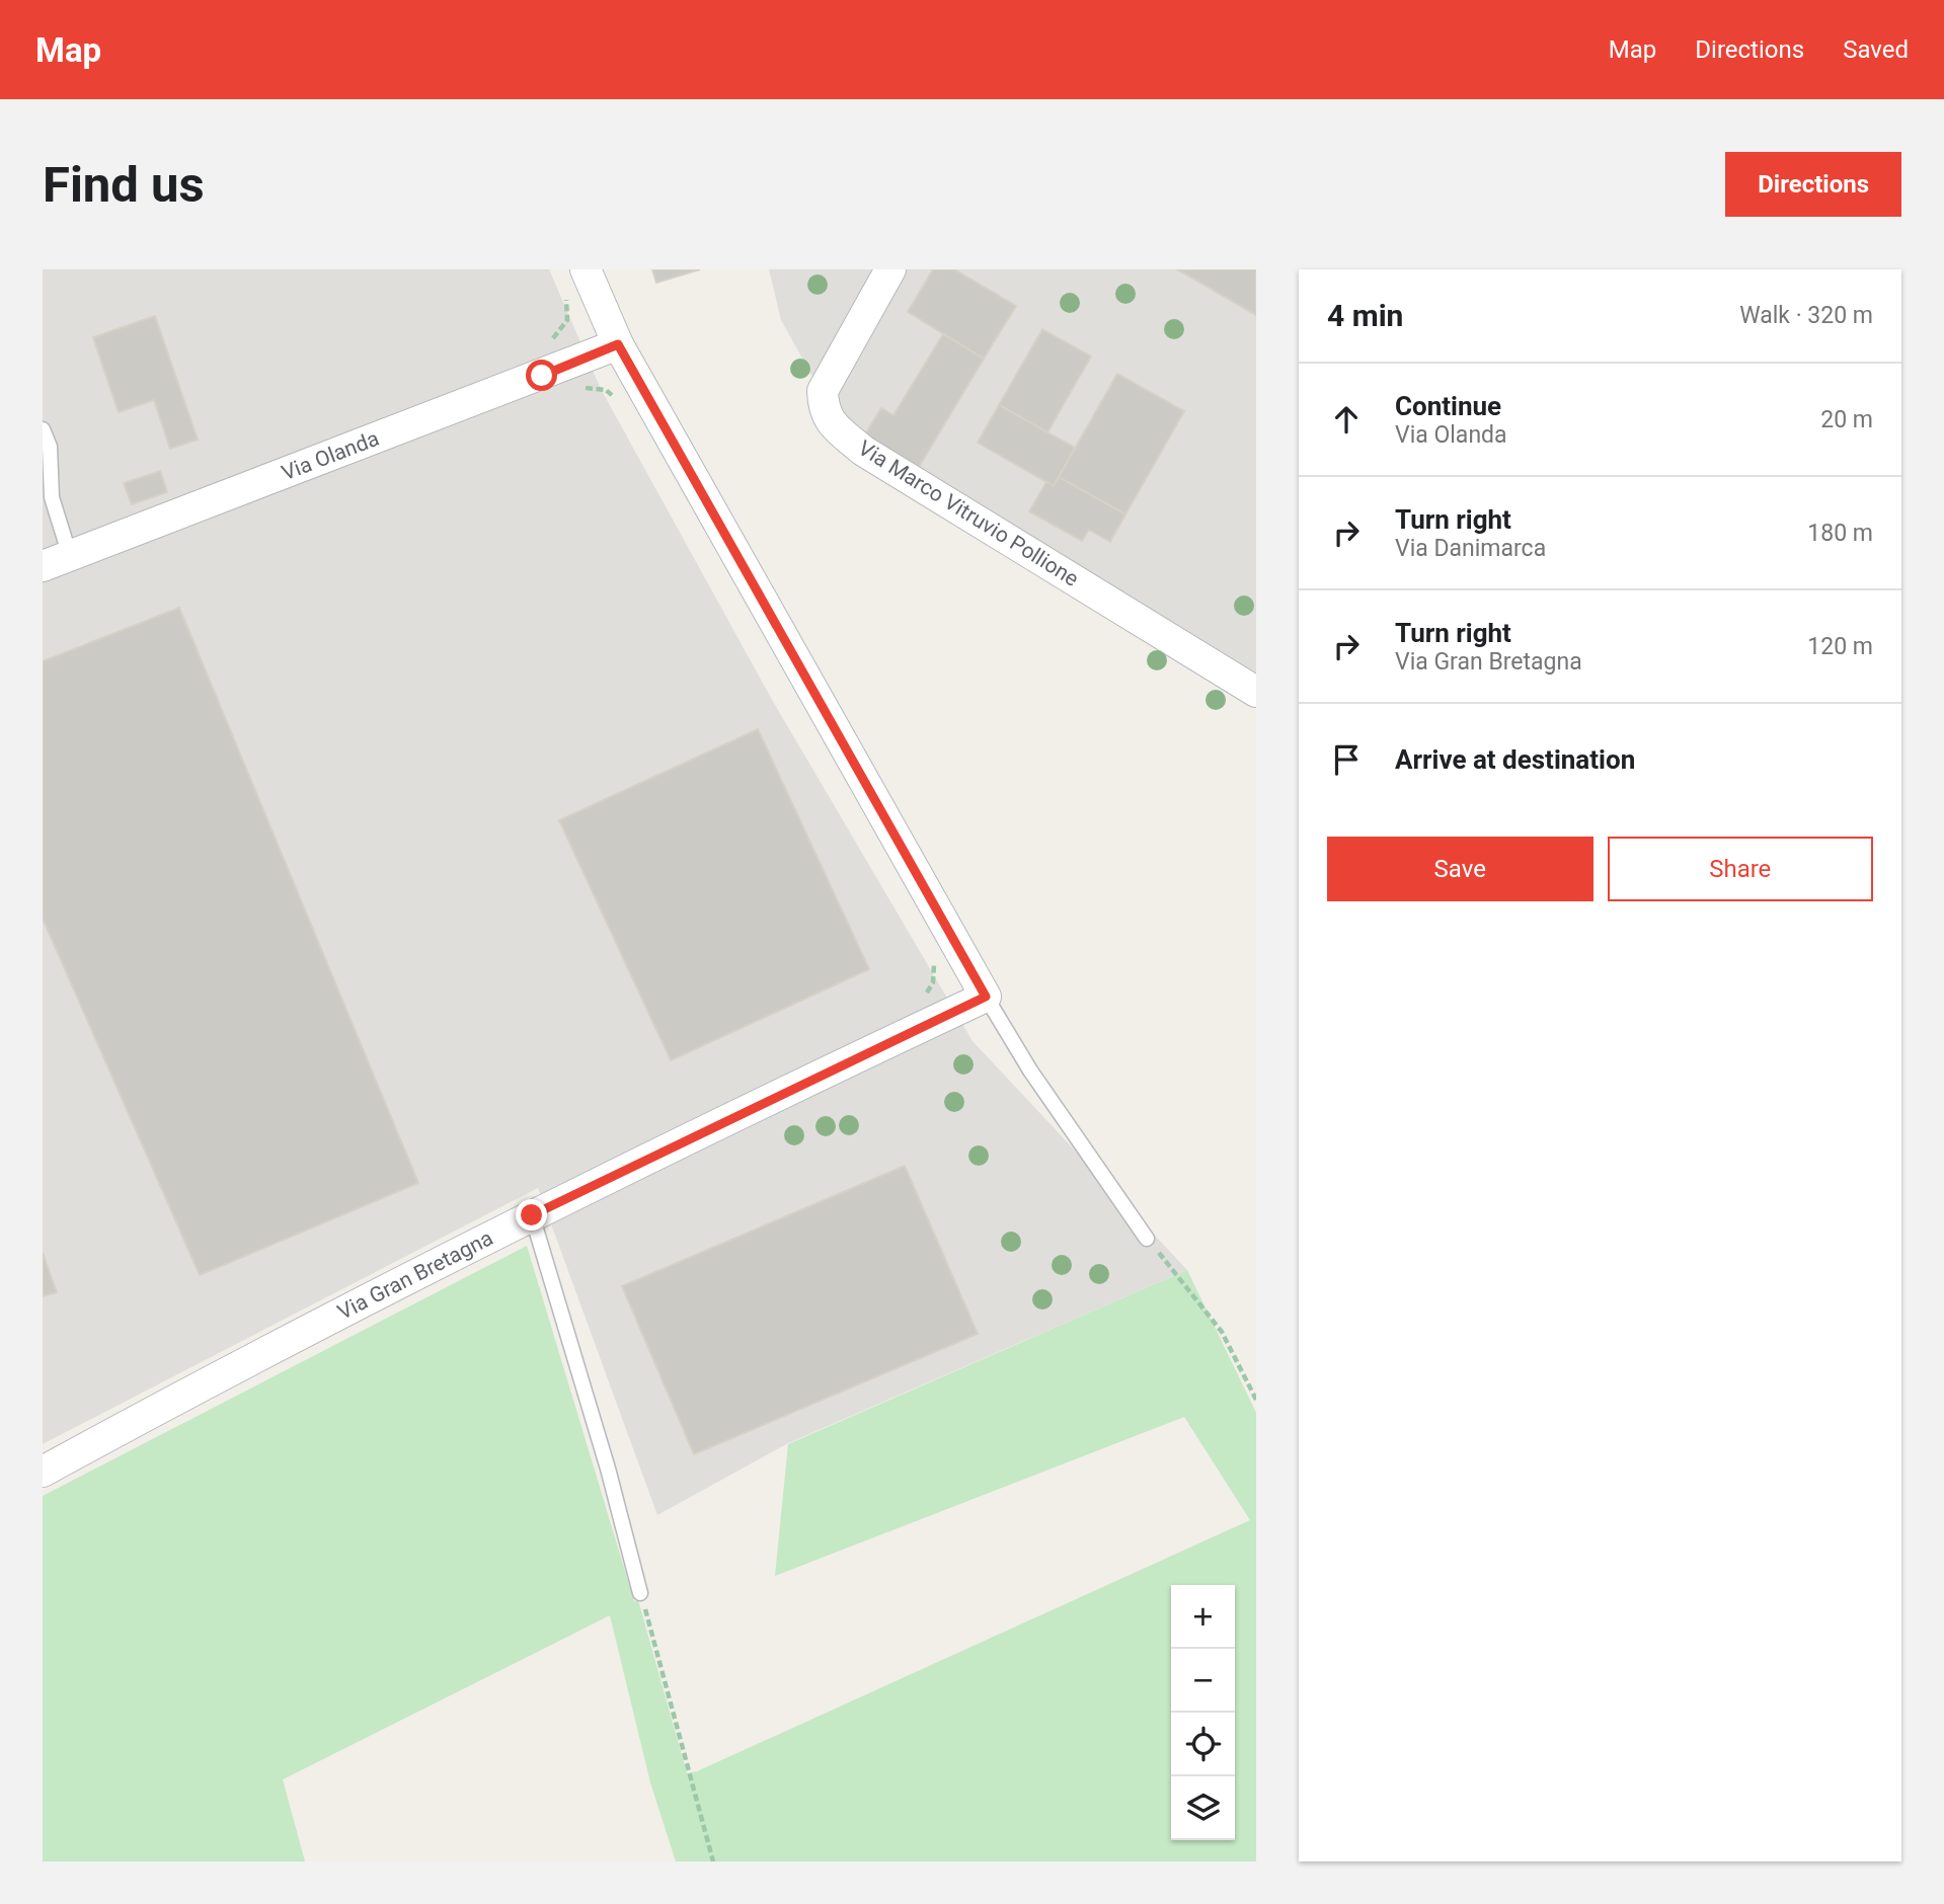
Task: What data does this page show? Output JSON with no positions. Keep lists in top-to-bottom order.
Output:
{
  "streets": {
    "street": ["Via Olanda", "Via Marco Vitruvio Pollione", "Via Gran Bretagna"]
  },
  "page": {
    "header": "Map",
    "nav": ["Map", "Directions", "Saved"],
    "buttons": [
      "Directions",
      ["Save", "Share"]
    ],
    "title": "Find us",
    "heading": ["4 min", "Walk · 320 m"],
    "list": [
      ["Continue", "Via Olanda", "20 m"],
      ["Turn right", "Via Danimarca", "180 m"],
      ["Turn right", "Via Gran Bretagna", "120 m"],
      "Arrive at destination"
    ],
    "map_buttons": ["+", "−"]
  }
}
